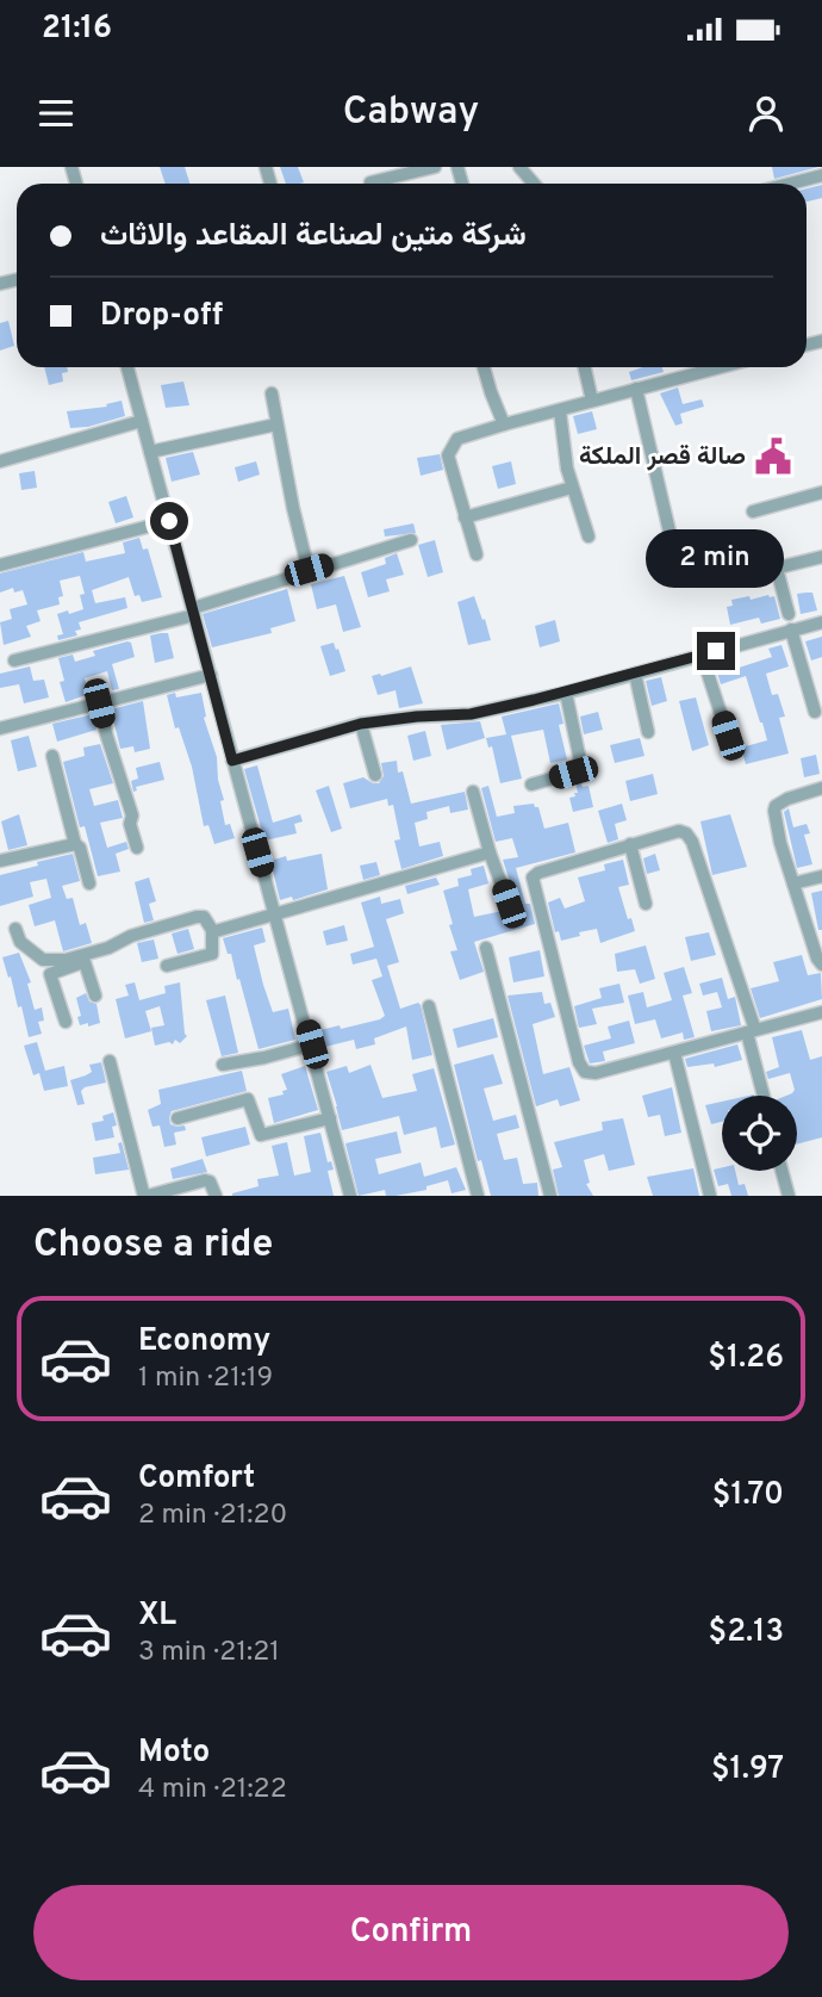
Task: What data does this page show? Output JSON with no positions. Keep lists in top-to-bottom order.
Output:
{
  "places": {
    "public building": ["صالة قصر الملكة"]
  },
  "page": {
    "status": "21:16",
    "header": "Cabway",
    "banner": ["شركة متين لصناعة المقاعد والاثاث", "Drop-off"],
    "bubble": "2 min",
    "heading": "Choose a ride",
    "list": [
      {
        "name": "Economy",
        "note": "1 min · 21:19",
        "value": "$1.26"
      },
      {
        "name": "Comfort",
        "note": "2 min · 21:20",
        "value": "$1.70"
      },
      {
        "name": "XL",
        "note": "3 min · 21:21",
        "value": "$2.13"
      },
      {
        "name": "Moto",
        "note": "4 min · 21:22",
        "value": "$1.97"
      }
    ],
    "buttons": "Confirm"
  }
}
